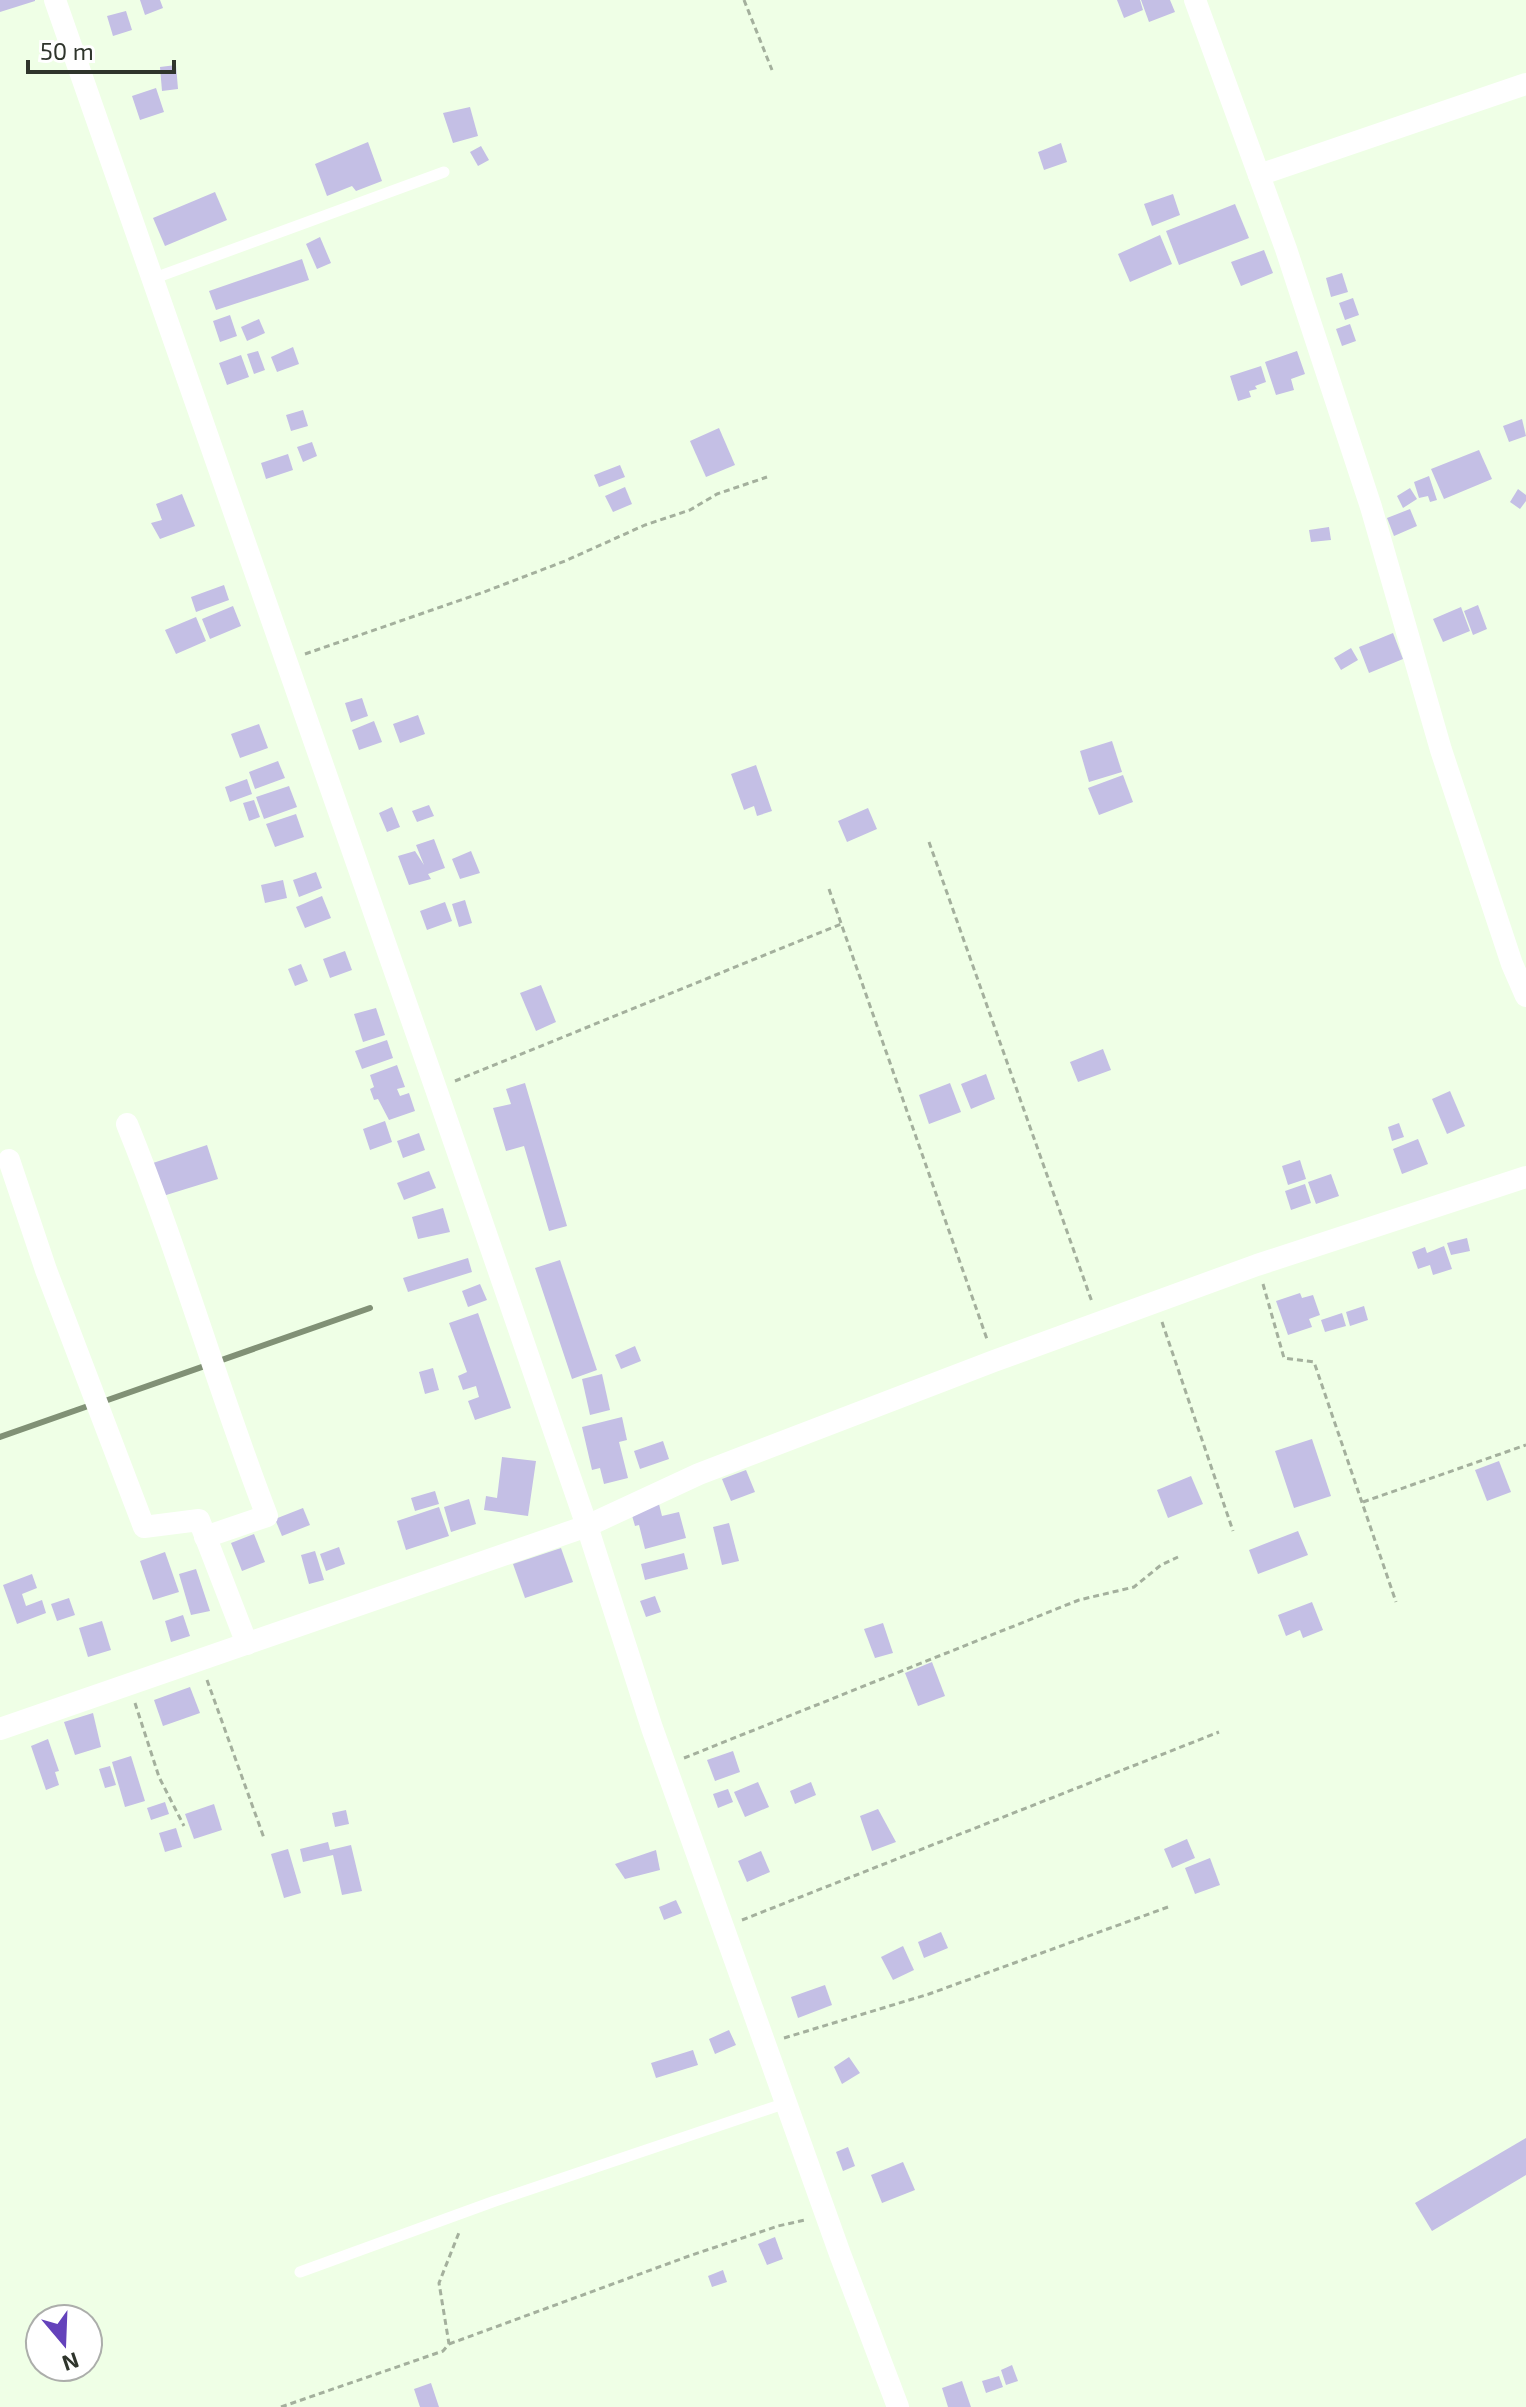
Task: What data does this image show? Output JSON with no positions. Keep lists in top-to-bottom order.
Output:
{
  "scale_bar": "50 m",
  "north": "bottom"
}
